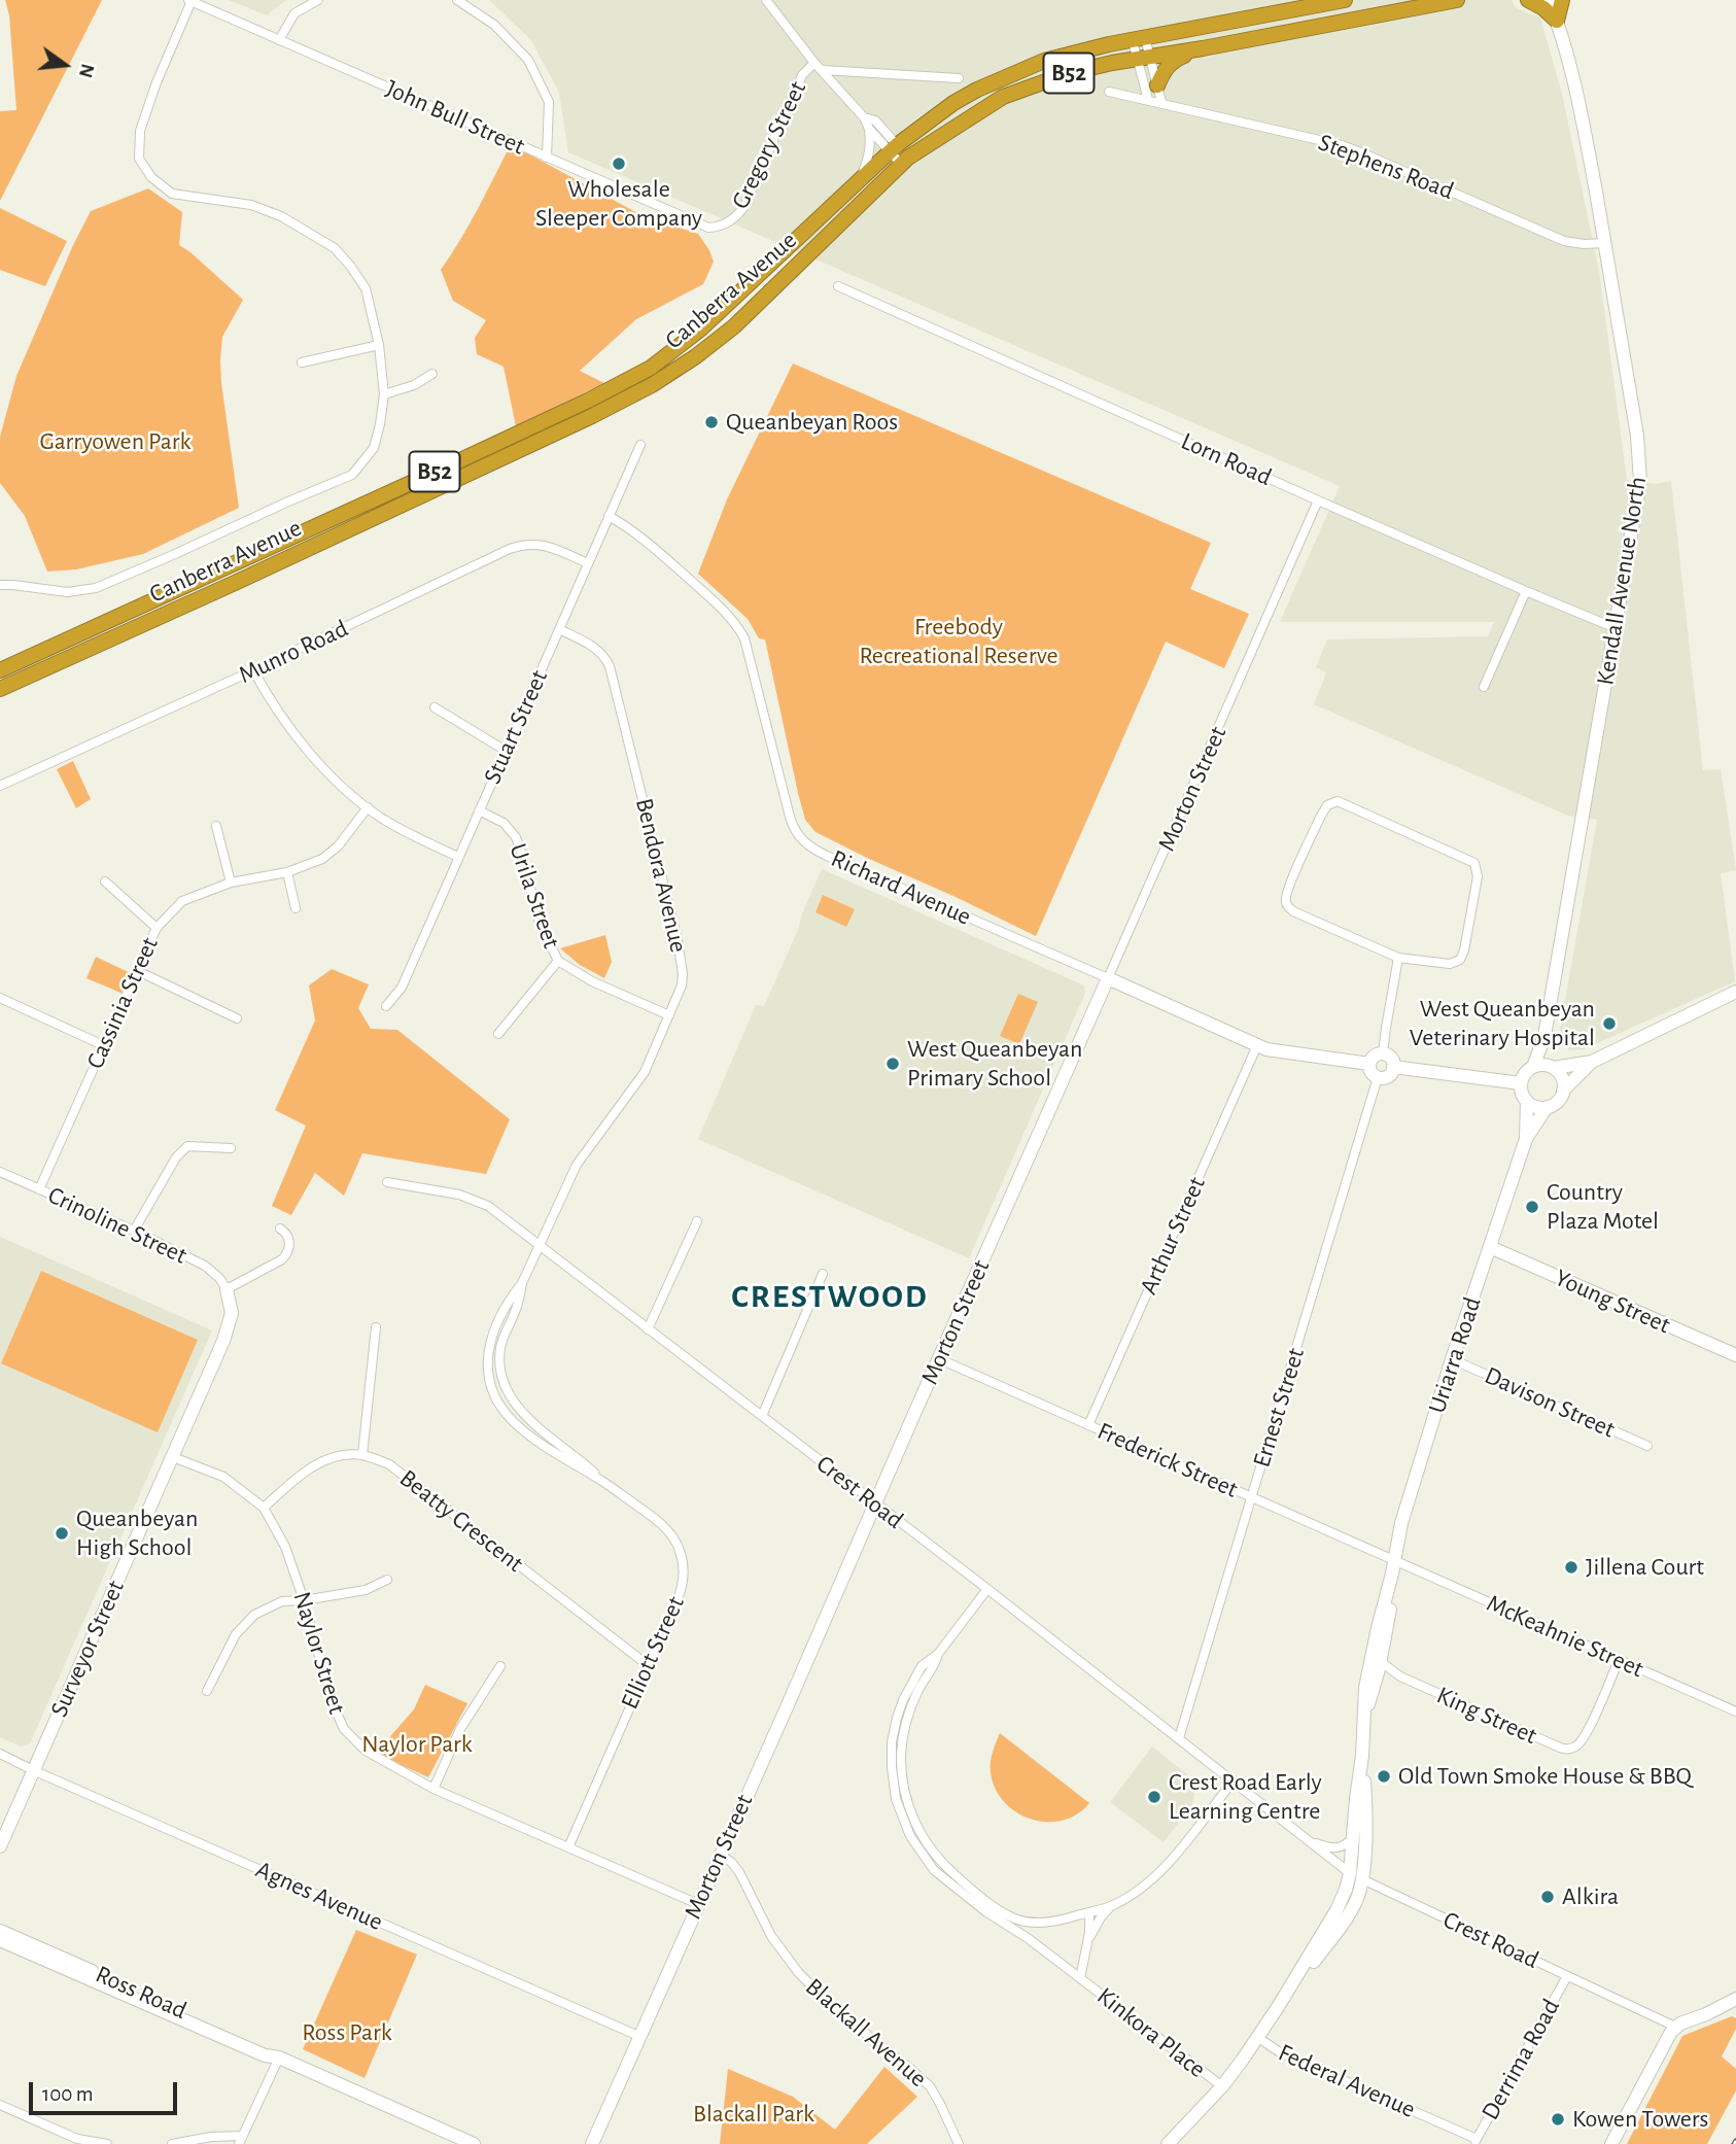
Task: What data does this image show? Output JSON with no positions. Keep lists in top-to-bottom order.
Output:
{
  "streets": {
    "highway": ["B52", "Canberra Avenue"],
    "street": [
      "John Bull Street",
      "Gregory Street",
      "Stephens Road",
      "Lorn Road",
      "Kendall Avenue North",
      "Munro Road",
      "Stuart Street",
      "Morton Street",
      "Bendora Avenue",
      "Richard Avenue",
      "Urila Street",
      "Cassinia Street",
      "Crinoline Street",
      "Arthur Street",
      "Young Street",
      "Uriarra Road",
      "Davison Street",
      "Ernest Street",
      "Frederick Street",
      "Crest Road",
      "Beatty Crescent",
      "McKeahnie Street",
      "Surveyor Street",
      "Naylor Street",
      "Elliott Street",
      "King Street",
      "Agnes Avenue",
      "Ross Road",
      "Blackall Avenue",
      "Kinkora Place",
      "Derrima Road",
      "Federal Avenue"
    ]
  },
  "crossings": [
    ["John Bull Street", "Gregory Street"],
    ["Stephens Road", "Kendall Avenue North"],
    ["Lorn Road", "Kendall Avenue North"],
    ["Lorn Road", "Morton Street"],
    ["Kendall Avenue North", "Uriarra Road"],
    ["Munro Road", "Stuart Street"],
    ["Stuart Street", "Bendora Avenue"],
    ["Stuart Street", "Richard Avenue"],
    ["Stuart Street", "Urila Street"],
    ["Morton Street", "Richard Avenue"],
    ["Morton Street", "Frederick Street"],
    ["Morton Street", "Crest Road"],
    ["Morton Street", "Naylor Street"],
    ["Morton Street", "Agnes Avenue"],
    ["Morton Street", "Blackall Avenue"],
    ["Bendora Avenue", "Urila Street"],
    ["Bendora Avenue", "Crest Road"],
    ["Bendora Avenue", "Elliott Street"],
    ["Richard Avenue", "Arthur Street"],
    ["Richard Avenue", "Ernest Street"],
    ["Cassinia Street", "Crinoline Street"],
    ["Crinoline Street", "Surveyor Street"],
    ["Arthur Street", "Frederick Street"],
    ["Young Street", "Uriarra Road"],
    ["Uriarra Road", "Davison Street"],
    ["Uriarra Road", "Frederick Street"],
    ["Uriarra Road", "Crest Road"],
    ["Uriarra Road", "McKeahnie Street"],
    ["Uriarra Road", "King Street"],
    ["Uriarra Road", "Kinkora Place"],
    ["Uriarra Road", "Federal Avenue"],
    ["Ernest Street", "Frederick Street"],
    ["Ernest Street", "Crest Road"],
    ["Frederick Street", "McKeahnie Street"],
    ["Crest Road", "Elliott Street"],
    ["Crest Road", "Kinkora Place"],
    ["Crest Road", "Derrima Road"],
    ["Beatty Crescent", "Naylor Street"],
    ["Beatty Crescent", "Elliott Street"],
    ["McKeahnie Street", "King Street"],
    ["Surveyor Street", "Naylor Street"],
    ["Surveyor Street", "Agnes Avenue"],
    ["Naylor Street", "Elliott Street"],
    ["Derrima Road", "Federal Avenue"]
  ],
  "districts": ["CRESTWOOD"],
  "parks": [
    "Garryowen Park",
    "Freebody Recreational Reserve",
    "Naylor Park",
    "Ross Park",
    "Blackall Park"
  ],
  "places": [
    "Wholesale Sleeper Company",
    "Queanbeyan Roos",
    "West Queanbeyan Veterinary Hospital",
    "West Queanbeyan Primary School",
    "Country Plaza Motel",
    "Queanbeyan High School",
    "Jillena Court",
    "Old Town Smoke House & BBQ",
    "Crest Road Early Learning Centre",
    "Alkira",
    "Kowen Towers"
  ],
  "scale_bar": "100 m",
  "north": "right"
}
